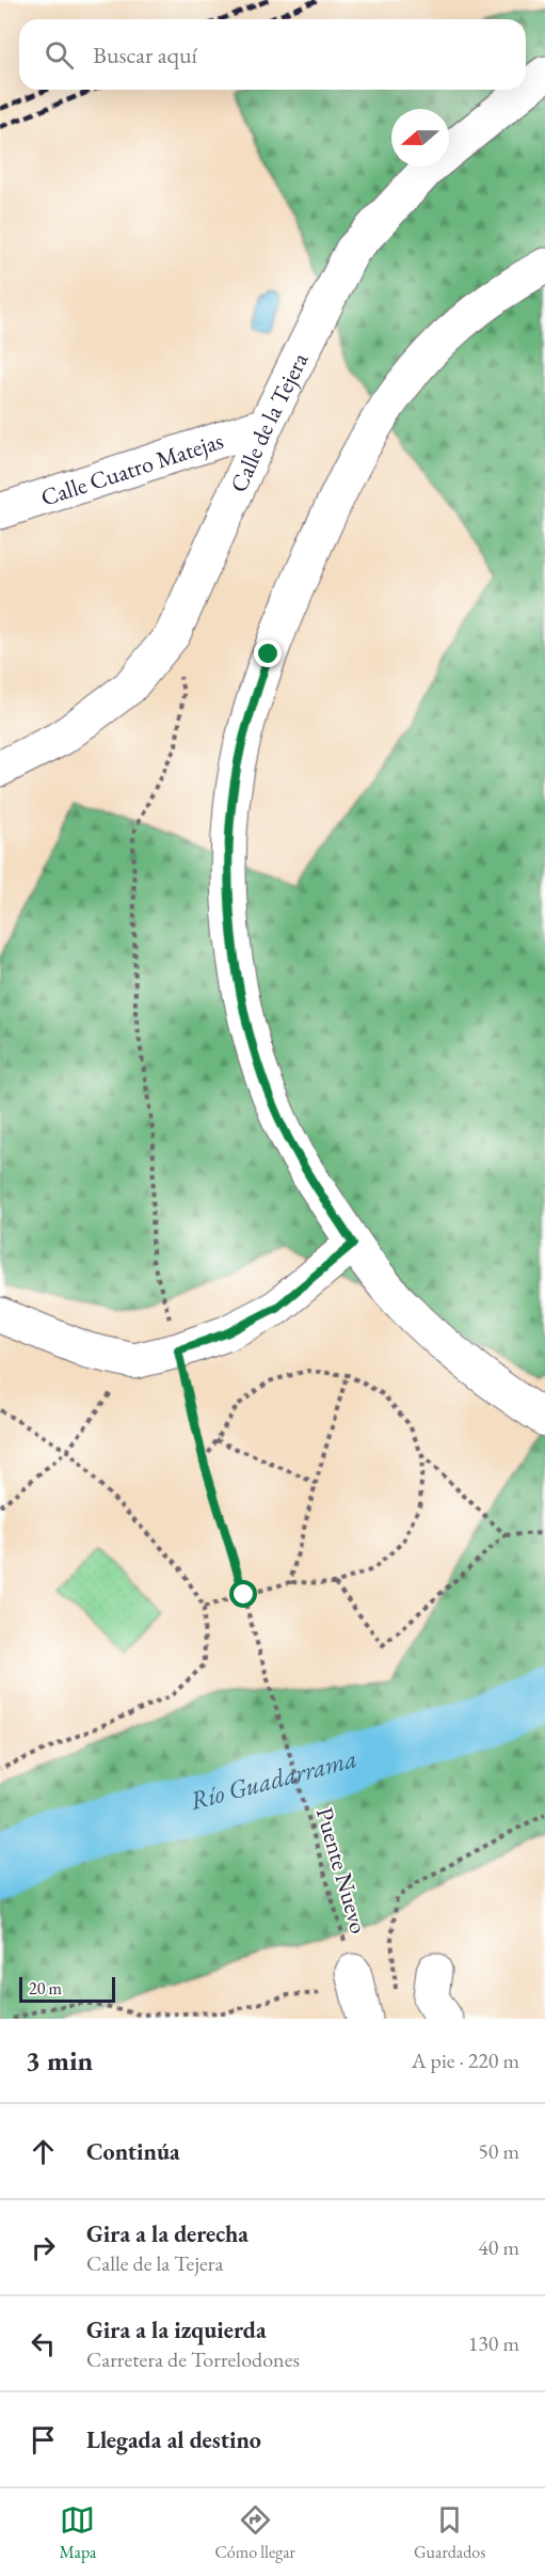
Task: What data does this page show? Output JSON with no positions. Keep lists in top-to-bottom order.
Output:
{
  "streets": {
    "street": ["Calle de la Tejera", "Calle Cuatro Matejas"],
    "path": ["Puente Nuevo"]
  },
  "crossings": [
    ["Calle de la Tejera", "Calle Cuatro Matejas"],
    ["Calle de la Tejera", "Puente Nuevo"]
  ],
  "water": ["Río Guadarrama"],
  "scale_bar": "20 m",
  "north": "left",
  "page": {
    "search": "Buscar aquí",
    "scale": "20 m",
    "heading": ["3 min", "A pie · 220 m"],
    "list": [
      ["Continúa", "50 m"],
      ["Gira a la derecha", "Calle de la Tejera", "40 m"],
      ["Gira a la izquierda", "Carretera de Torrelodones", "130 m"],
      "Llegada al destino"
    ],
    "nav": ["Mapa", "Cómo llegar", "Guardados"]
  }
}
